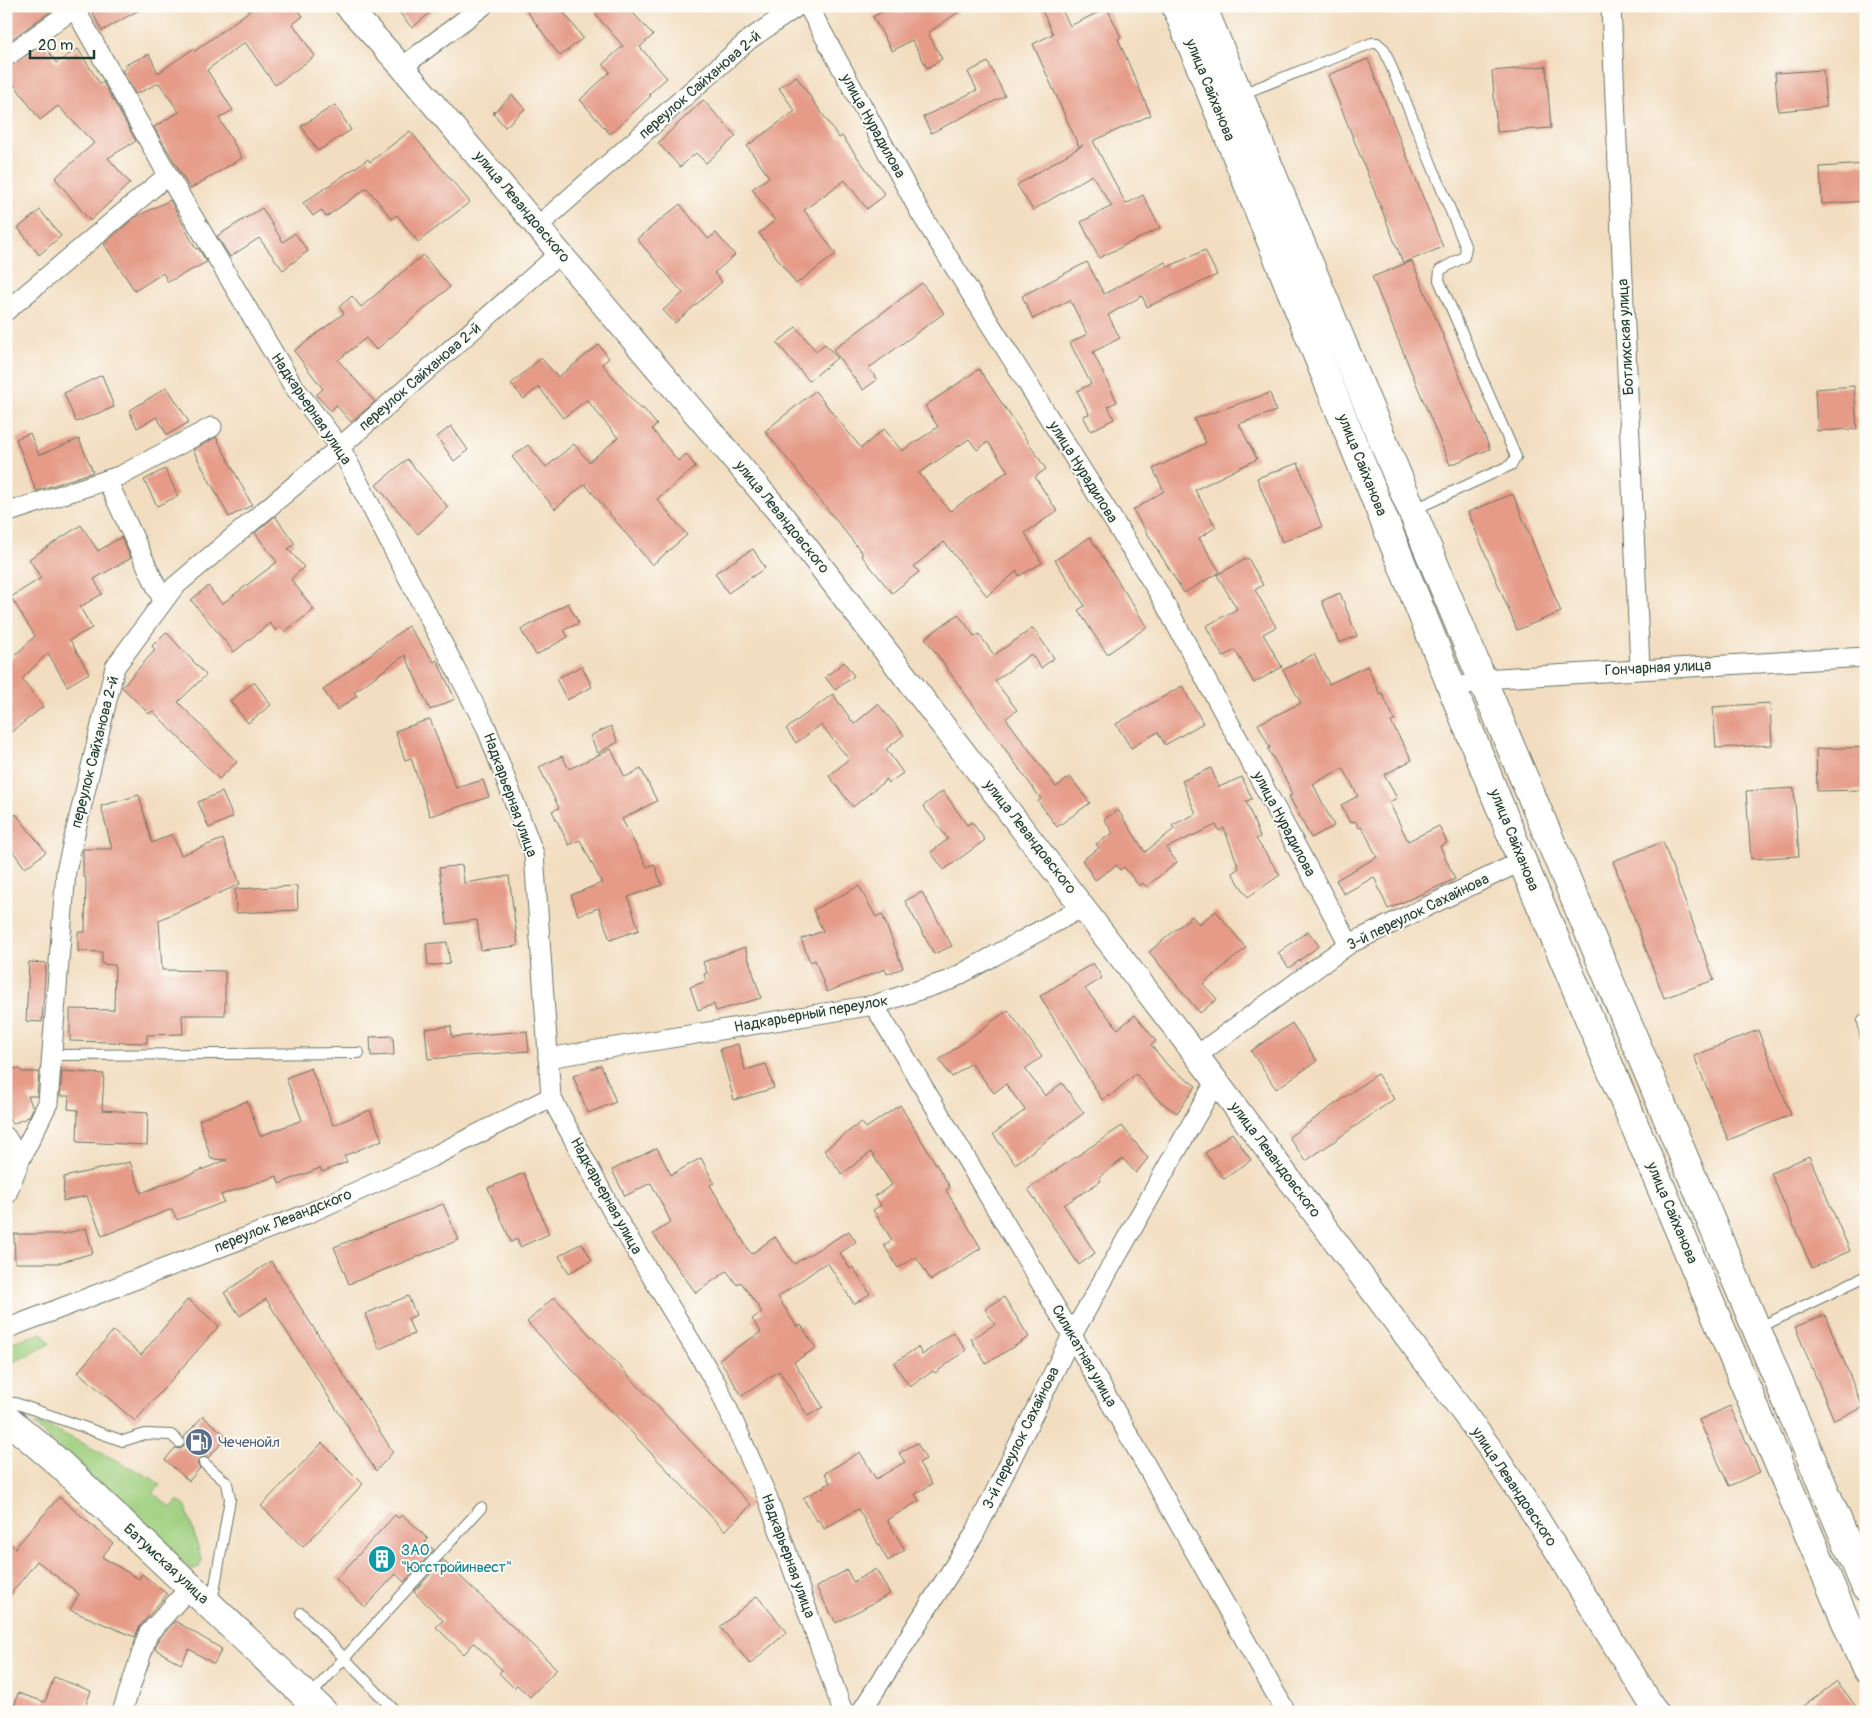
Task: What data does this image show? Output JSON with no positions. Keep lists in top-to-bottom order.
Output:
{
  "streets": {
    "main road": ["улица Сайханова", "Батумская улица"],
    "street": [
      "переулок Сайханова 2-й",
      "улица Нурадилова",
      "улица Левандовского",
      "Ботлихская улица",
      "Надкарьерная улица",
      "Гончарная улица",
      "3-й переулок Сахайнова",
      "Надкарьерный переулок",
      "переулок Левандского",
      "Силикатная улица"
    ]
  },
  "crossings": [
    ["переулок Сайханова 2-й", "улица Левандовского"],
    ["переулок Сайханова 2-й", "Надкарьерная улица"],
    ["улица Сайханова", "Гончарная улица"],
    ["улица Сайханова", "3-й переулок Сахайнова"],
    ["улица Нурадилова", "3-й переулок Сахайнова"],
    ["улица Левандовского", "3-й переулок Сахайнова"],
    ["улица Левандовского", "Надкарьерный переулок"],
    ["Ботлихская улица", "Гончарная улица"],
    ["Надкарьерная улица", "Надкарьерный переулок"],
    ["Надкарьерная улица", "переулок Левандского"],
    ["3-й переулок Сахайнова", "Силикатная улица"],
    ["Надкарьерный переулок", "Силикатная улица"]
  ],
  "places": {
    "fuel station": ["Чеченойл"],
    "building": ["ЗАО \"Югстройинвест\""]
  },
  "scale_bar": "20 m"
}
